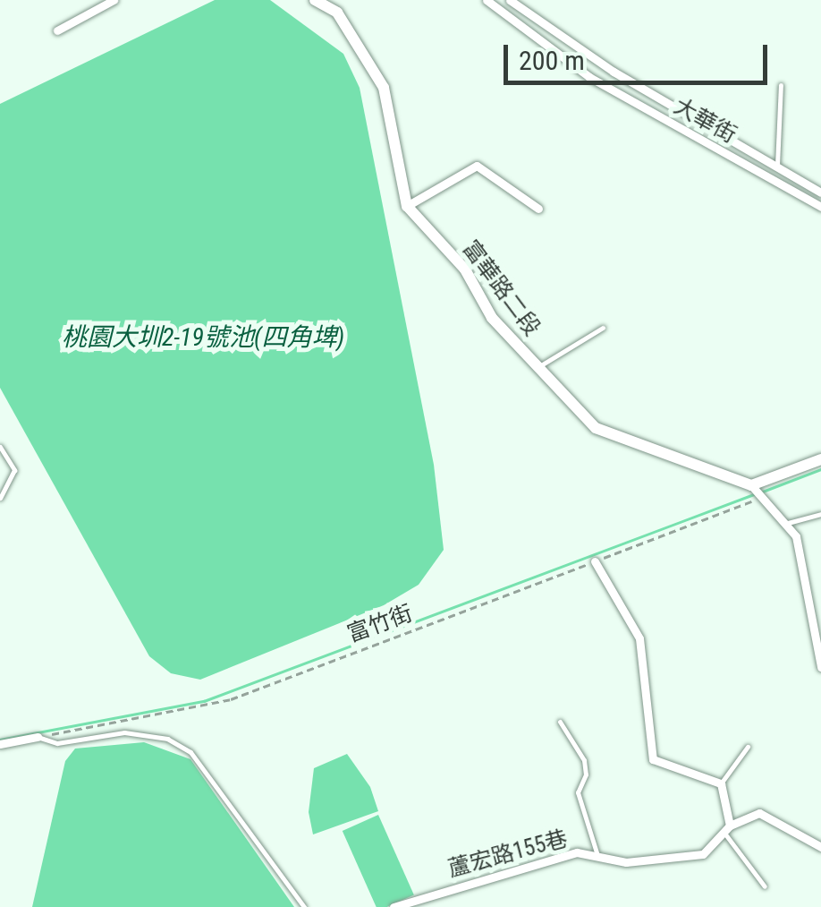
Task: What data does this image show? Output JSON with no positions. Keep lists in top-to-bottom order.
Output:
{
  "streets": {
    "street": ["大華街", "富華路二段", "蘆宏路155巷"],
    "path": ["富竹街"]
  },
  "crossings": [
    ["富華路二段", "富竹街"]
  ],
  "water": ["桃園大圳2-19號池(四角埤)"],
  "scale_bar": "200 m"
}
